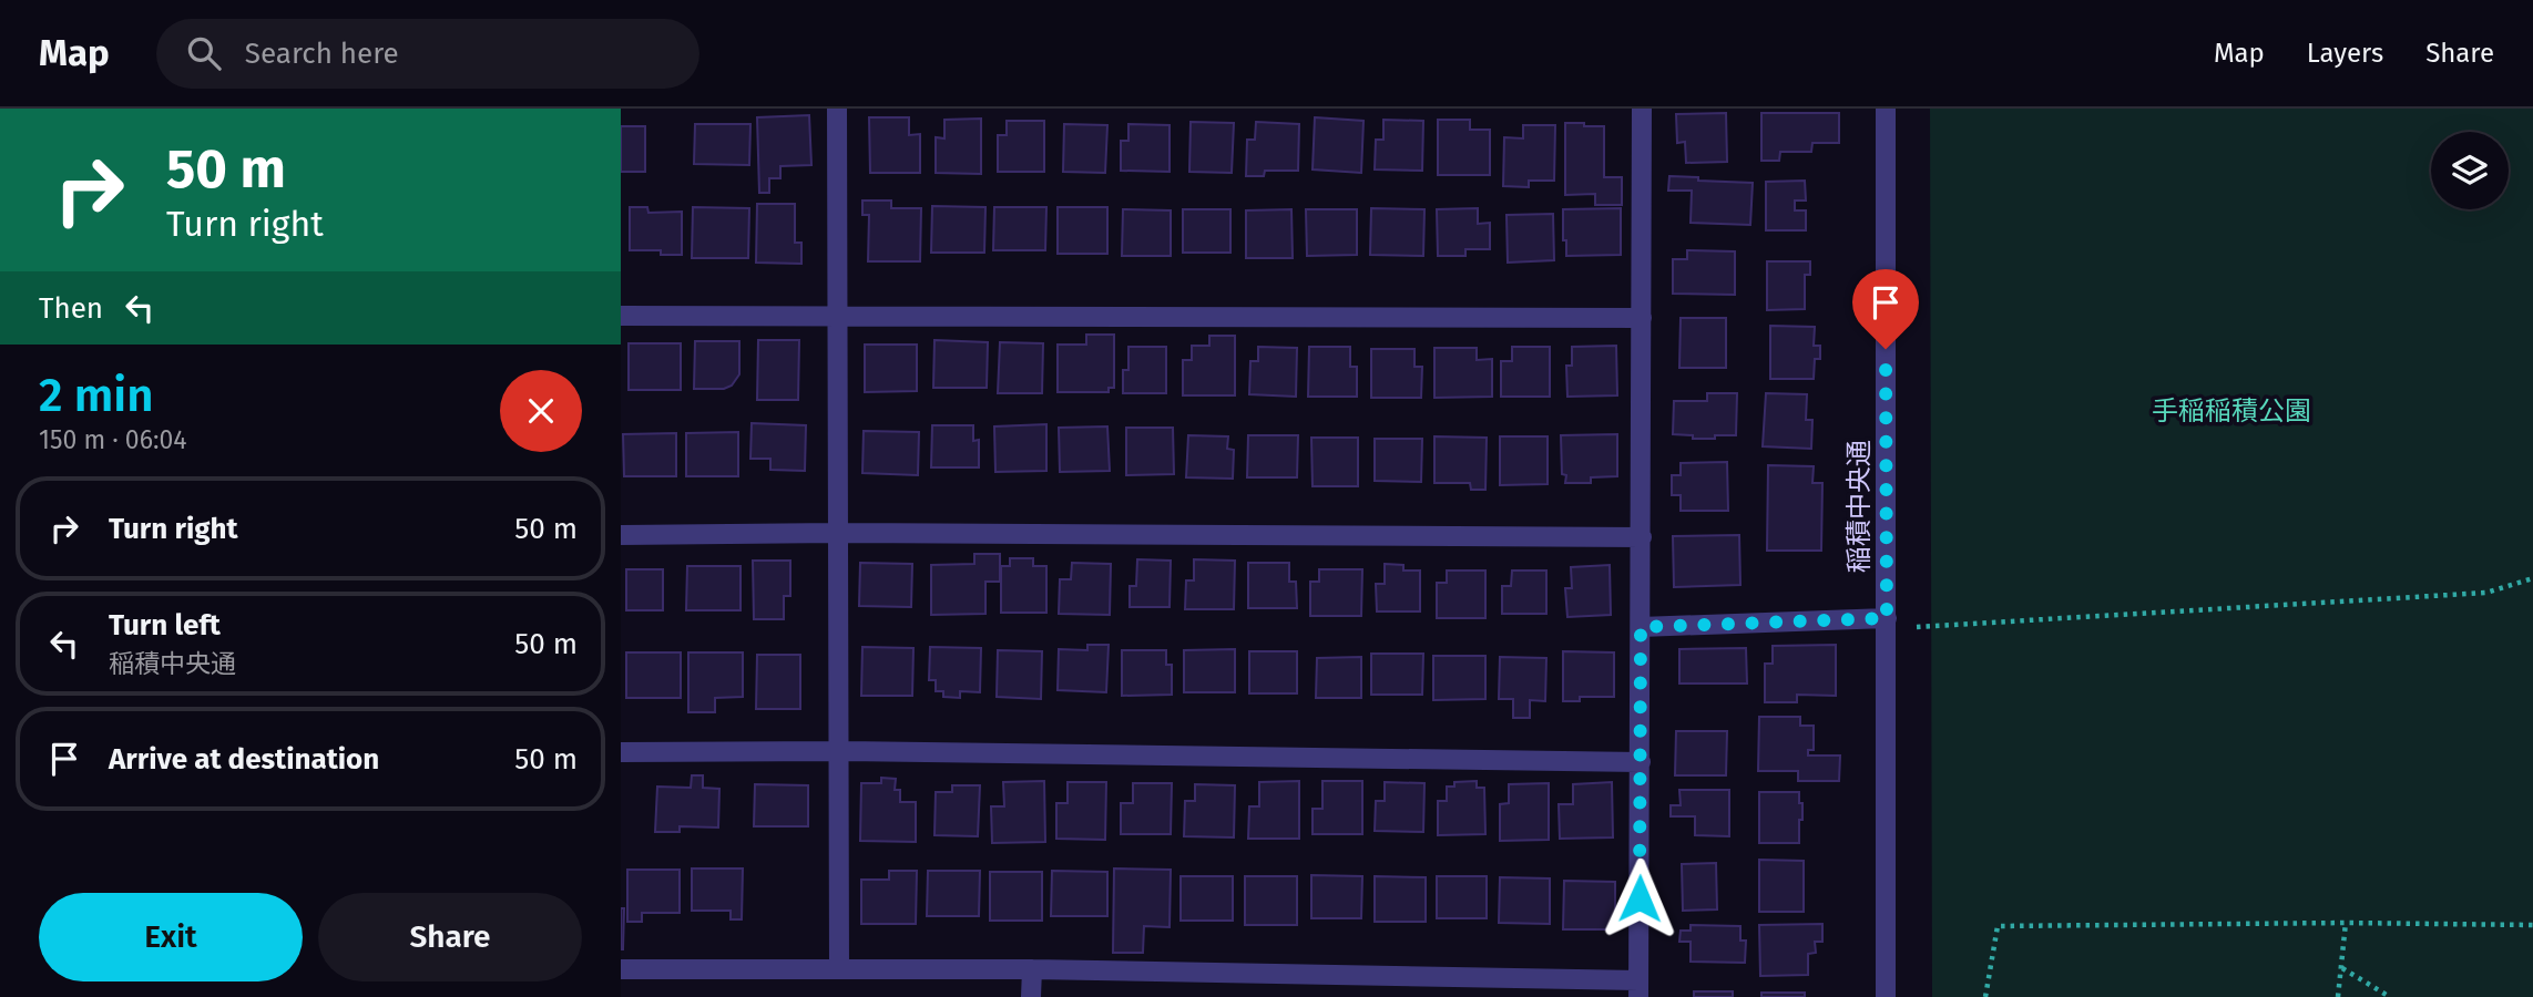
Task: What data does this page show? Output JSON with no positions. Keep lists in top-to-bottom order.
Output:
{
  "streets": {
    "street": ["稲積中央通"]
  },
  "parks": ["手稲稲積公園"],
  "page": {
    "header": "Map",
    "search": "Search here",
    "nav": ["Map", "Layers", "Share"],
    "turn": ["50 m", "Turn right"],
    "then": "Then",
    "heading": ["2 min", "150 m · 06:04"],
    "list": [
      {
        "name": "Turn right",
        "value": "50 m"
      },
      {
        "name": "Turn left",
        "note": "稲積中央通",
        "value": "50 m"
      },
      {
        "name": "Arrive at destination",
        "value": "50 m"
      }
    ],
    "buttons": ["Exit", "Share"]
  }
}
